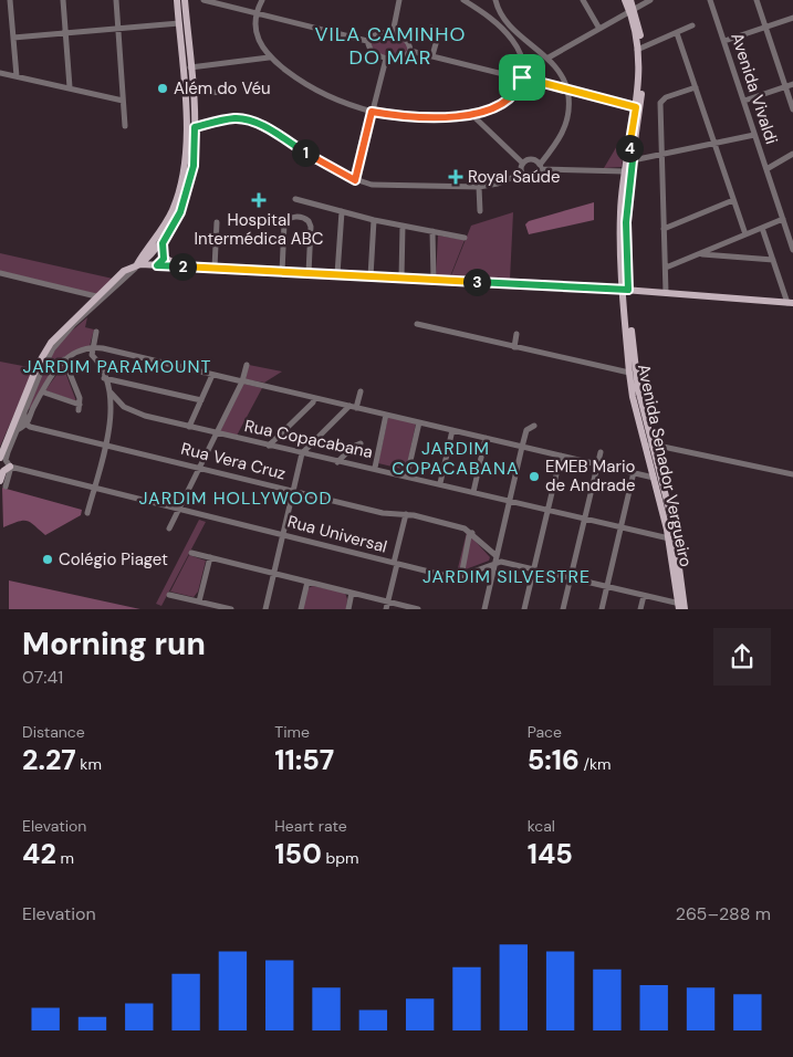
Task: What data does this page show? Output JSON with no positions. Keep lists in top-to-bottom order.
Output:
{
  "streets": {
    "main road": ["Avenida Senador Vergueiro"],
    "street": [
      "Avenida Vivaldi",
      "Rua Copacabana",
      "Rua Vera Cruz",
      "Rua Universal"
    ]
  },
  "crossings": [
    ["Rua Copacabana", "Avenida Senador Vergueiro"]
  ],
  "districts": [
    "VILA CAMINHO DO MAR",
    "JARDIM PARAMOUNT",
    "JARDIM COPACABANA",
    "JARDIM HOLLYWOOD",
    "JARDIM SILVESTRE"
  ],
  "places": {
    "other": ["Além do Véu", "EMEB Mario de Andrade", "Colégio Piaget"],
    "health": ["Royal Saúde", "Hospital Intermédica ABC"]
  },
  "page": {
    "pins": [
      "4",
      "1",
      "2",
      "3"
    ],
    "heading": ["Morning run", "07:41"],
    "stats": [
      ["Distance", "2.27 km"],
      ["Time", "11:57"],
      ["Pace", "5:16 /km"],
      ["Elevation", "42 m"],
      ["Heart rate", "150 bpm"],
      ["kcal", "145"]
    ],
    "chart": ["Elevation", "265–288 m"]
  }
}
